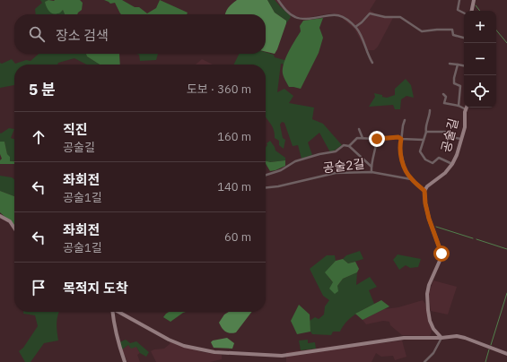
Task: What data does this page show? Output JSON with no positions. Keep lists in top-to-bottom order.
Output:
{
  "streets": {
    "street": ["공술길", "공술2길"]
  },
  "page": {
    "map_buttons": ["+", "−"],
    "search": "장소 검색",
    "heading": ["5 분", "도보 · 360 m"],
    "list": [
      ["직진", "공술길", "160 m"],
      ["좌회전", "공술1길", "140 m"],
      ["좌회전", "공술1길", "60 m"],
      "목적지 도착"
    ]
  }
}
